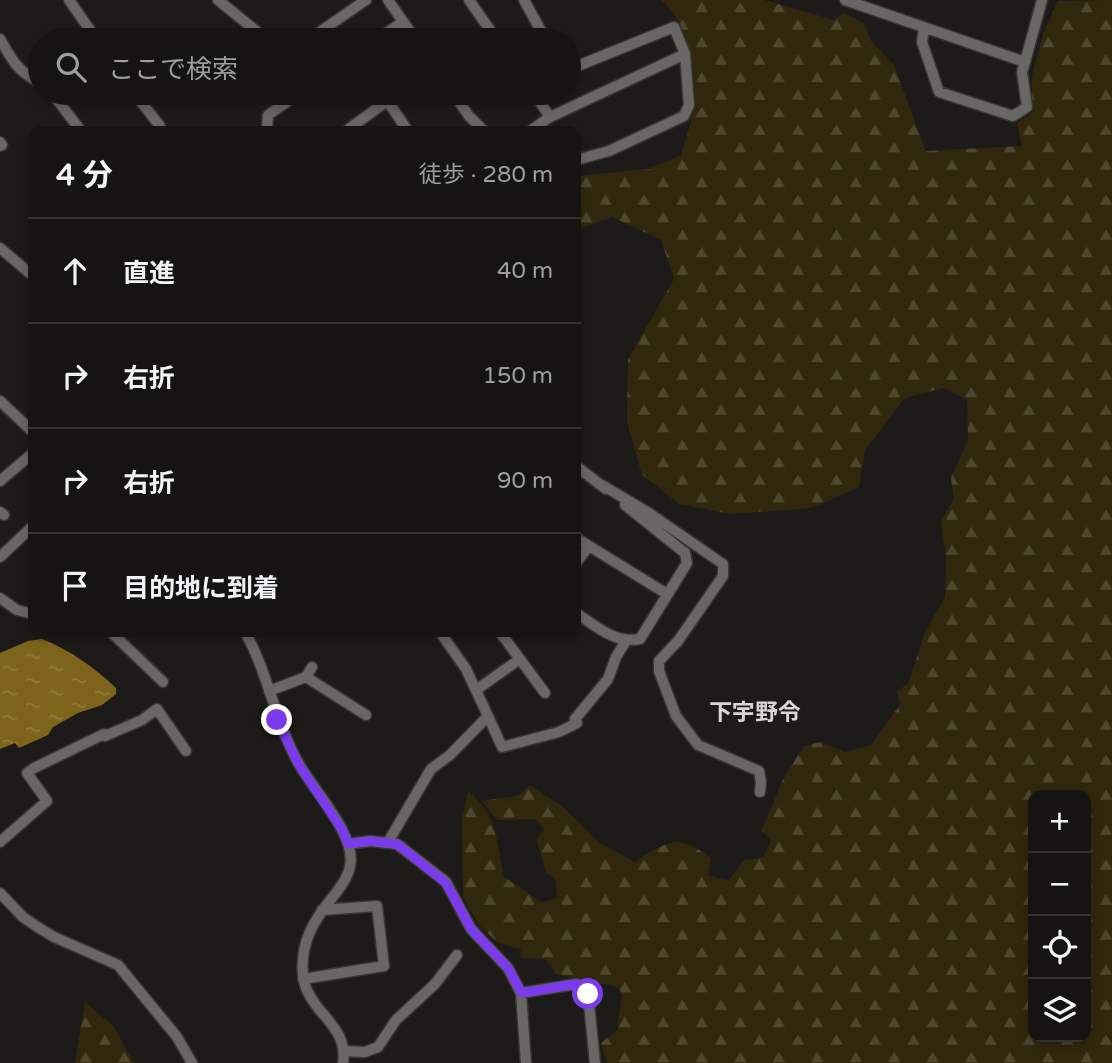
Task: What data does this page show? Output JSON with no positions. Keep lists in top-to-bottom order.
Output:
{
  "districts": ["下宇野令"],
  "page": {
    "search": "ここで検索",
    "heading": ["4 分", "徒歩 · 280 m"],
    "list": [
      ["直進", "40 m"],
      ["右折", "150 m"],
      ["右折", "90 m"],
      "目的地に到着"
    ],
    "map_buttons": ["+", "−"]
  }
}
